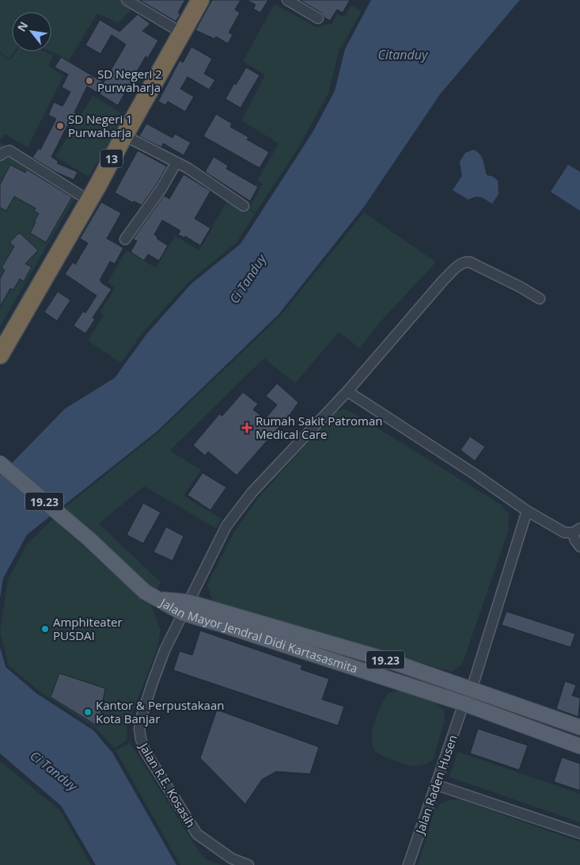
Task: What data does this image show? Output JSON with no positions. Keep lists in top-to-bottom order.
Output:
{
  "streets": {
    "highway": ["13"],
    "main road": ["19.23", "Jalan Mayor Jendral Didi Kartasasmita"],
    "street": ["Jalan Raden Husen", "Jalan R.E. Kosasih"]
  },
  "crossings": [
    ["19.23", "Jalan Mayor Jendral Didi Kartasasmita"],
    ["19.23", "Jalan R.E. Kosasih"],
    ["Jalan Mayor Jendral Didi Kartasasmita", "Jalan Raden Husen"],
    ["Jalan Mayor Jendral Didi Kartasasmita", "Jalan R.E. Kosasih"]
  ],
  "water": ["Citanduy", "Ci Tanduy"],
  "places": {
    "other": [
      "SD Negeri 2 Purwaharja",
      "SD Negeri 1 Purwaharja",
      "Amphiteater PUSDAI",
      "Kantor & Perpustakaan Kota Banjar"
    ],
    "health": ["Rumah Sakit Patroman Medical Care"]
  },
  "north": "top left"
}
